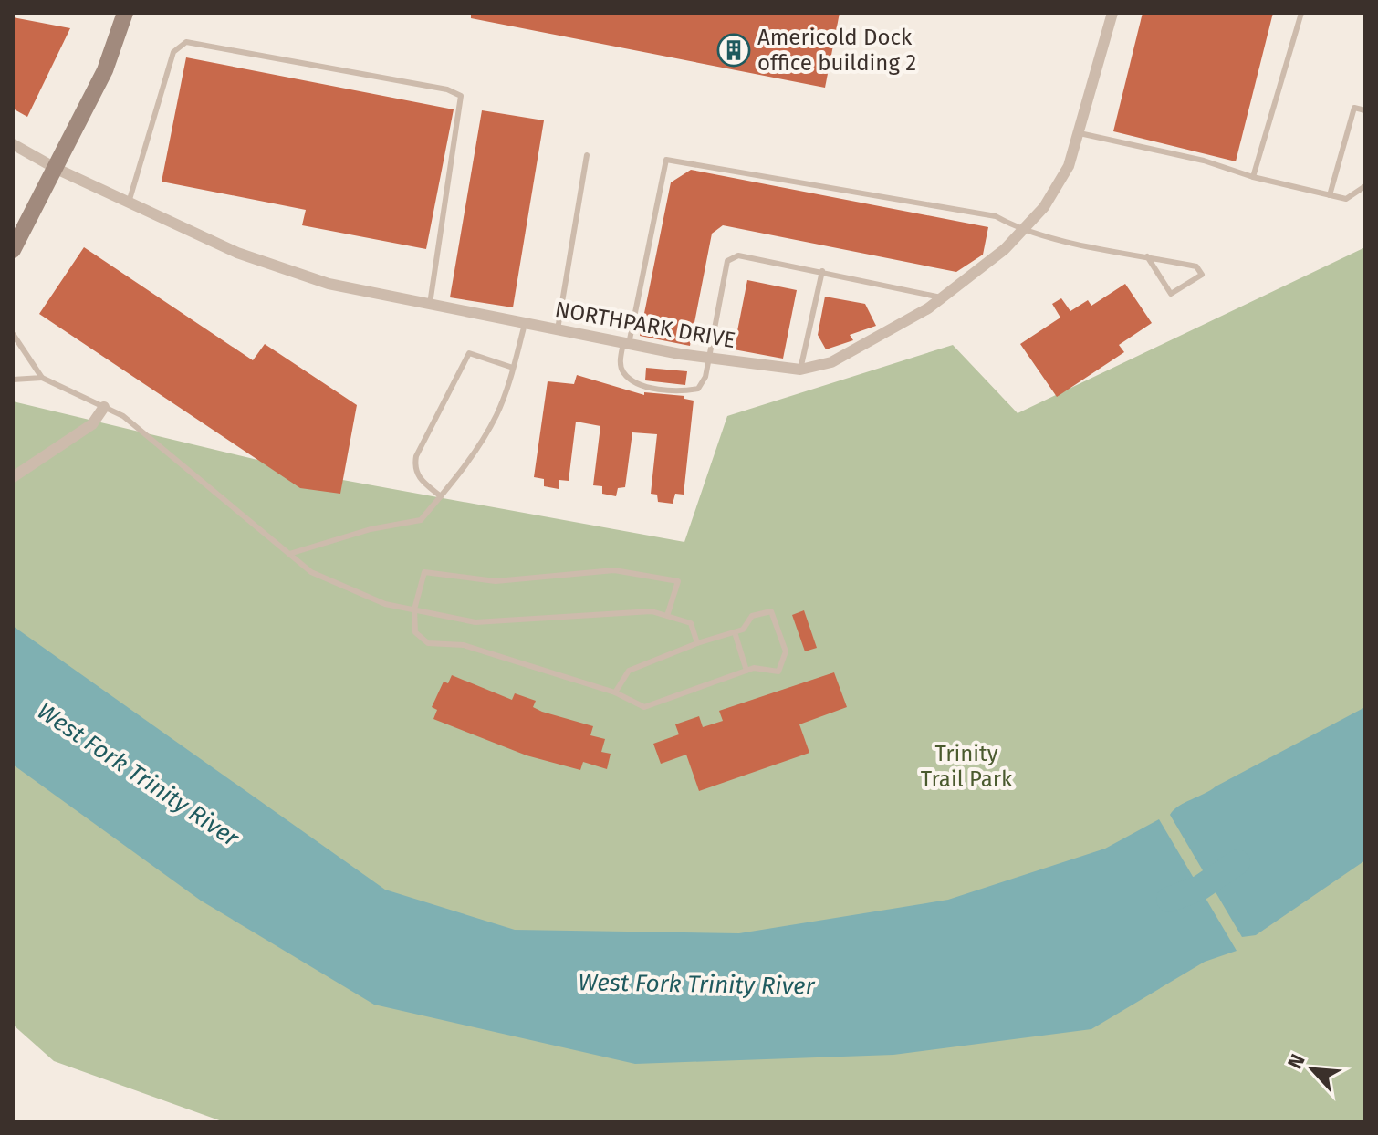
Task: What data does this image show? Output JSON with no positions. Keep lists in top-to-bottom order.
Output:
{
  "streets": {
    "street": ["NORTHPARK DRIVE"]
  },
  "water": ["West Fork Trinity River"],
  "parks": ["Trinity Trail Park"],
  "places": {
    "building": ["Americold Dock office building 2"]
  },
  "north": "top left"
}
